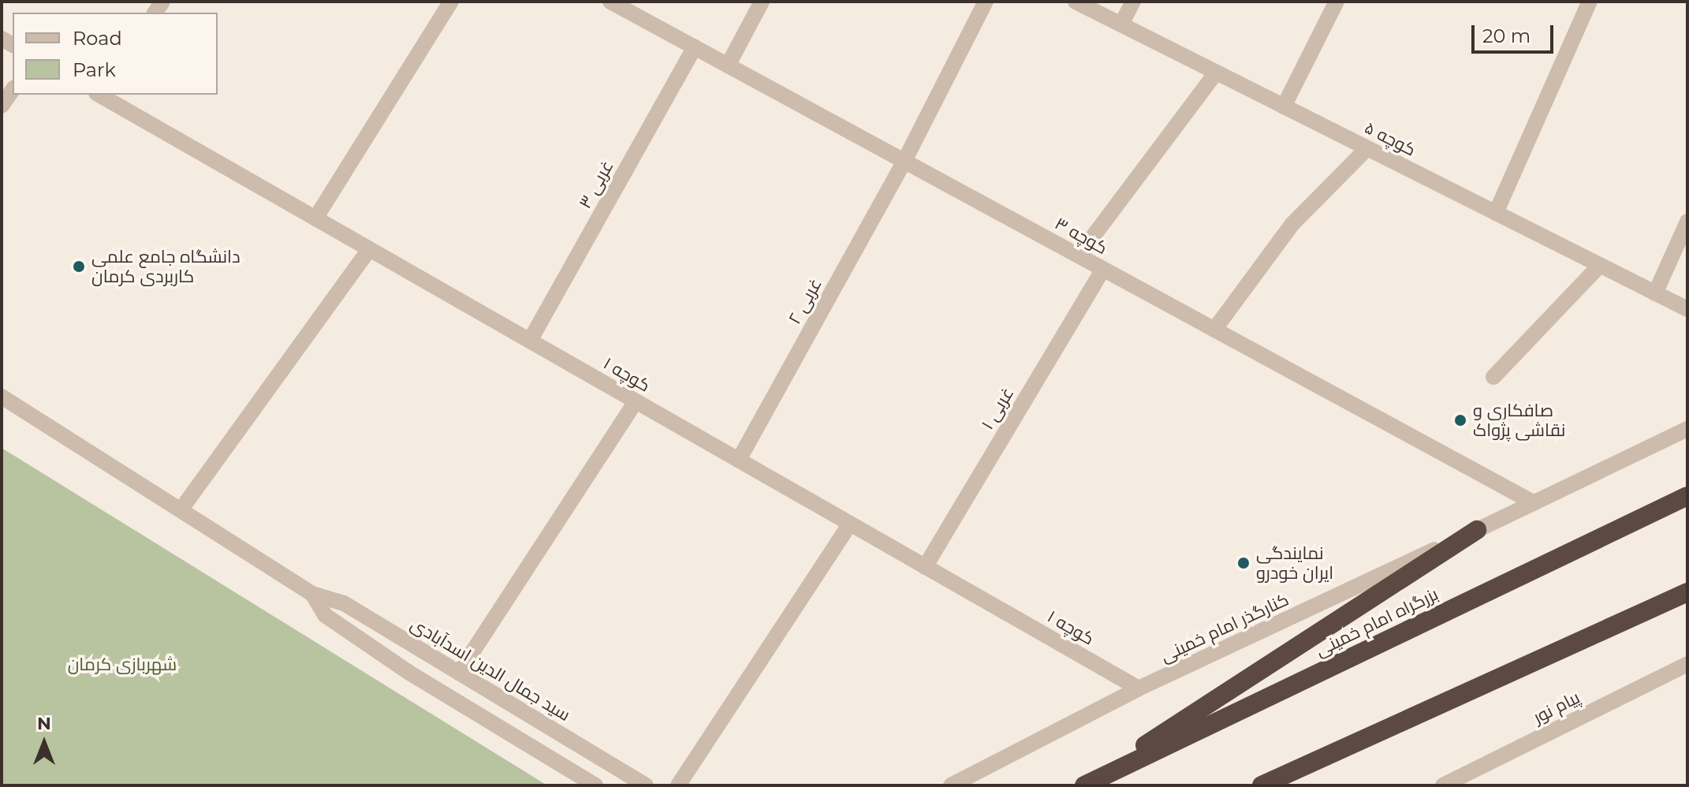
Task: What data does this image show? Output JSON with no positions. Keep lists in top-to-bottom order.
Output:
{
  "streets": {
    "highway": ["بزرگراه امام خمینی"],
    "street": [
      "کوچه ۵",
      "غربی ۳",
      "کوچه ۳",
      "غربی ۲",
      "کوچه ۱",
      "غربی ۱",
      "کنارگذر امام خمینی",
      "سید جمال الدین اسدآبادی",
      "پیام نور"
    ]
  },
  "crossings": [
    ["غربی ۳", "کوچه ۳"],
    ["غربی ۳", "کوچه ۱"],
    ["کوچه ۳", "غربی ۲"],
    ["کوچه ۳", "غربی ۱"],
    ["کوچه ۳", "کنارگذر امام خمینی"],
    ["غربی ۲", "کوچه ۱"],
    ["کوچه ۱", "غربی ۱"],
    ["کوچه ۱", "کنارگذر امام خمینی"]
  ],
  "parks": ["شهربازی کرمان"],
  "places": ["دانشگاه جامع علمی کاربردی کرمان", "صافکاری و نقاشی پژواک", "نمایندگی ایران خودرو"],
  "legend": ["Road", "Park"],
  "scale_bar": "20 m",
  "north": "top"
}
